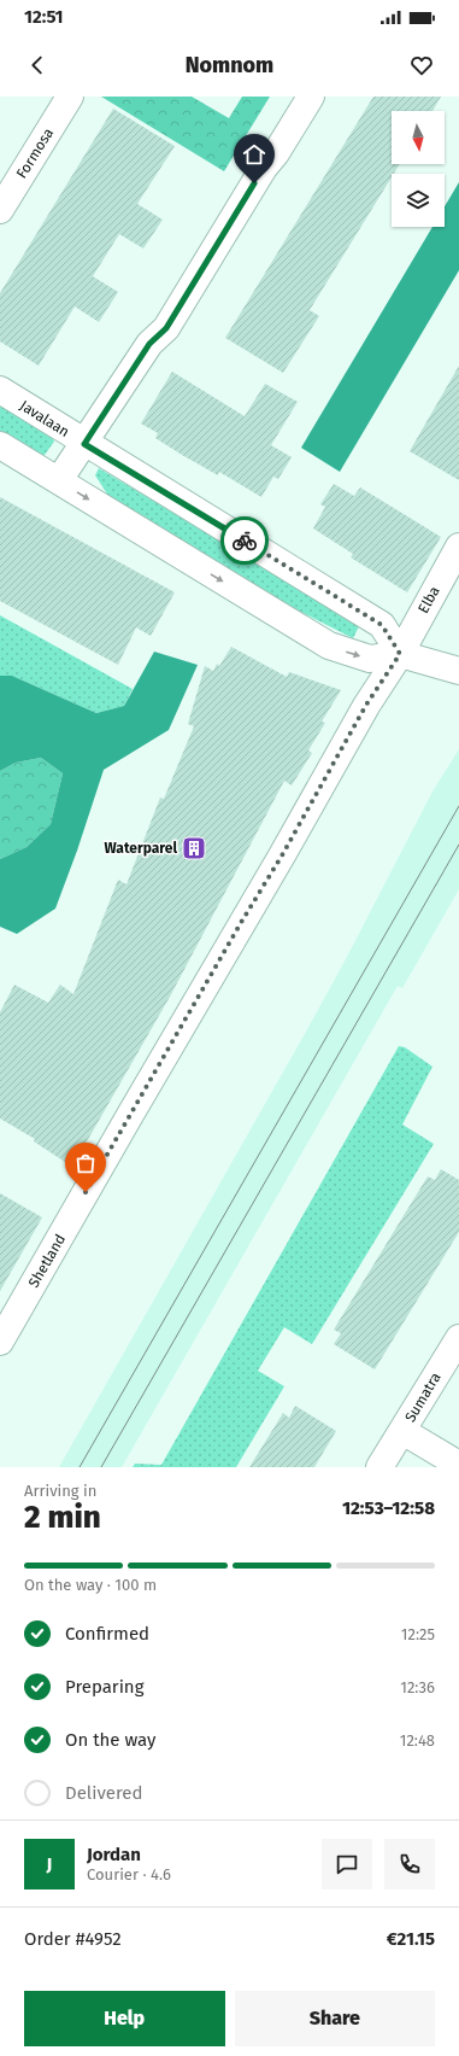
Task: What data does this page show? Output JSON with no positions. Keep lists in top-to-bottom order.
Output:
{
  "streets": {
    "street": [
      "Formosa",
      "Javalaan",
      "Elba",
      "Shetland",
      "Sumatra"
    ]
  },
  "crossings": [
    ["Javalaan", "Elba"],
    ["Javalaan", "Shetland"],
    ["Elba", "Shetland"]
  ],
  "places": {
    "building": ["Waterparel"]
  },
  "north": "bottom",
  "page": {
    "status": "12:51",
    "header": "Nomnom",
    "heading": ["2 min", "Arriving in", "12:53–12:58"],
    "panel": [
      "Jordan",
      "Courier · 4.6",
      "Order #4952",
      "€21.15"
    ],
    "bar": "On the way · 100 m",
    "list": [
      ["Confirmed", "12:25"],
      ["Preparing", "12:36"],
      ["On the way", "12:48"],
      "Delivered"
    ],
    "round": "J",
    "buttons": ["Help", "Share"]
  }
}
